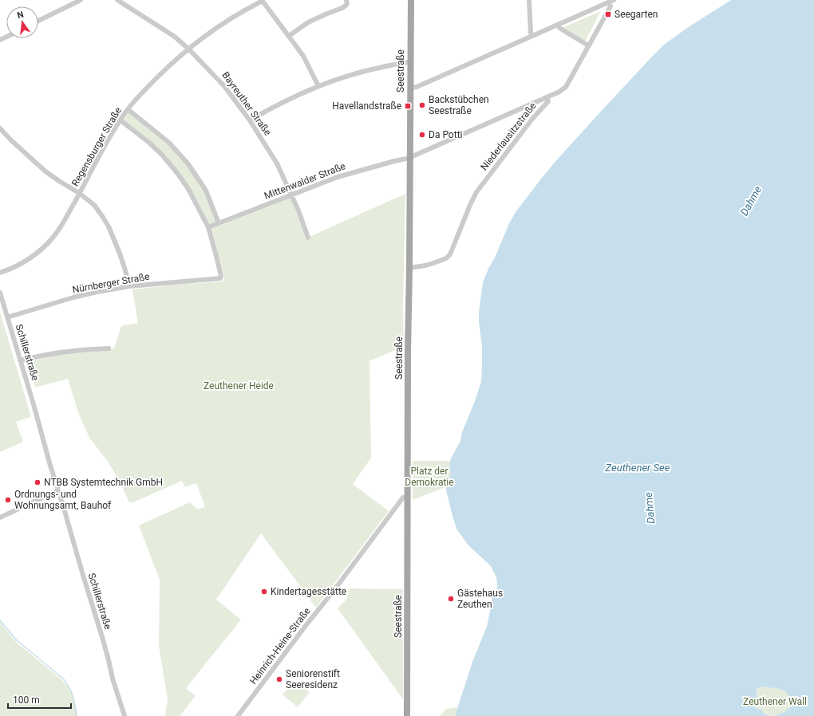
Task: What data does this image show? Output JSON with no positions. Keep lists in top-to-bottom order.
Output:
{
  "streets": {
    "main road": ["Seestraße"],
    "street": [
      "Bayreuther Straße",
      "Niederlausitzstraße",
      "Regensburger Straße",
      "Mittenwalder Straße",
      "Nürnberger Straße",
      "Schillerstraße",
      "Heinrich-Heine-Straße"
    ]
  },
  "crossings": [
    ["Seestraße", "Niederlausitzstraße"],
    ["Seestraße", "Mittenwalder Straße"],
    ["Seestraße", "Heinrich-Heine-Straße"],
    ["Bayreuther Straße", "Regensburger Straße"],
    ["Bayreuther Straße", "Mittenwalder Straße"],
    ["Niederlausitzstraße", "Mittenwalder Straße"],
    ["Mittenwalder Straße", "Nürnberger Straße"],
    ["Nürnberger Straße", "Schillerstraße"]
  ],
  "water": ["Dahme", "Zeuthener See"],
  "parks": ["Zeuthener Heide", "Platz der Demokratie", "Zeuthener Wall"],
  "places": {
    "transit": ["Seegarten", "Havellandstraße"],
    "other": [
      "Backstübchen Seestraße",
      "Da Potti",
      "NTBB Systemtechnik GmbH",
      "Ordnungs- und Wohnungsamt, Bauhof",
      "Kindertagesstätte",
      "Gästehaus Zeuthen",
      "Seniorenstift Seeresidenz"
    ]
  },
  "scale_bar": "100 m",
  "north": "top"
}
